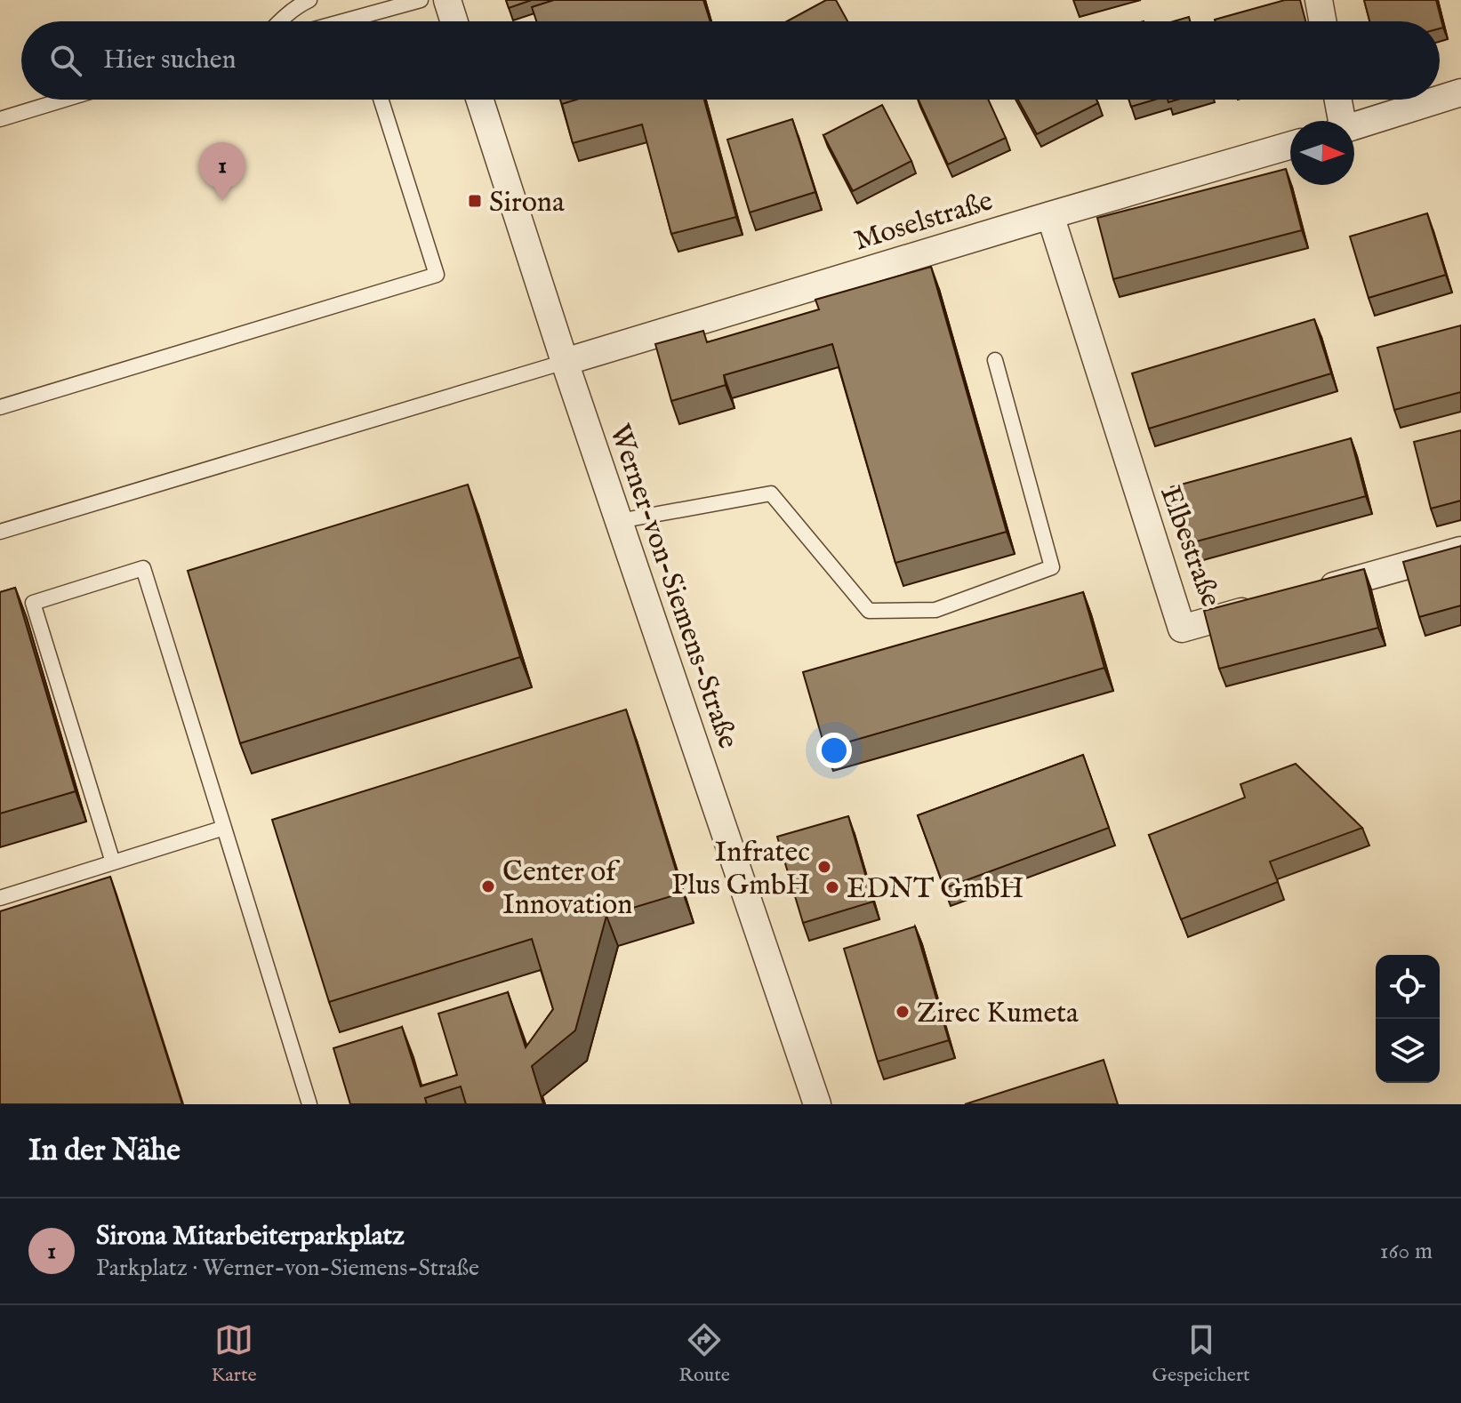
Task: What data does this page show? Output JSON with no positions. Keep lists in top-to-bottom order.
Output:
{
  "streets": {
    "street": ["Moselstraße", "Elbestraße", "Werner-von-Siemens-Straße"]
  },
  "crossings": [
    ["Moselstraße", "Elbestraße"],
    ["Moselstraße", "Werner-von-Siemens-Straße"]
  ],
  "places": {
    "transit": ["Sirona"],
    "other": [
      "Infratec Plus GmbH",
      "Center of Innovation",
      "EDNT GmbH",
      "Zirec Kumeta"
    ]
  },
  "north": "right",
  "page": {
    "search": "Hier suchen",
    "pins": "1",
    "heading": "In der Nähe",
    "list": [
      {
        "mark": "1",
        "name": "Sirona Mitarbeiterparkplatz",
        "note": "Parkplatz · Werner-von-Siemens-Straße",
        "value": "160 m"
      }
    ],
    "nav": ["Karte", "Route", "Gespeichert"]
  }
}
